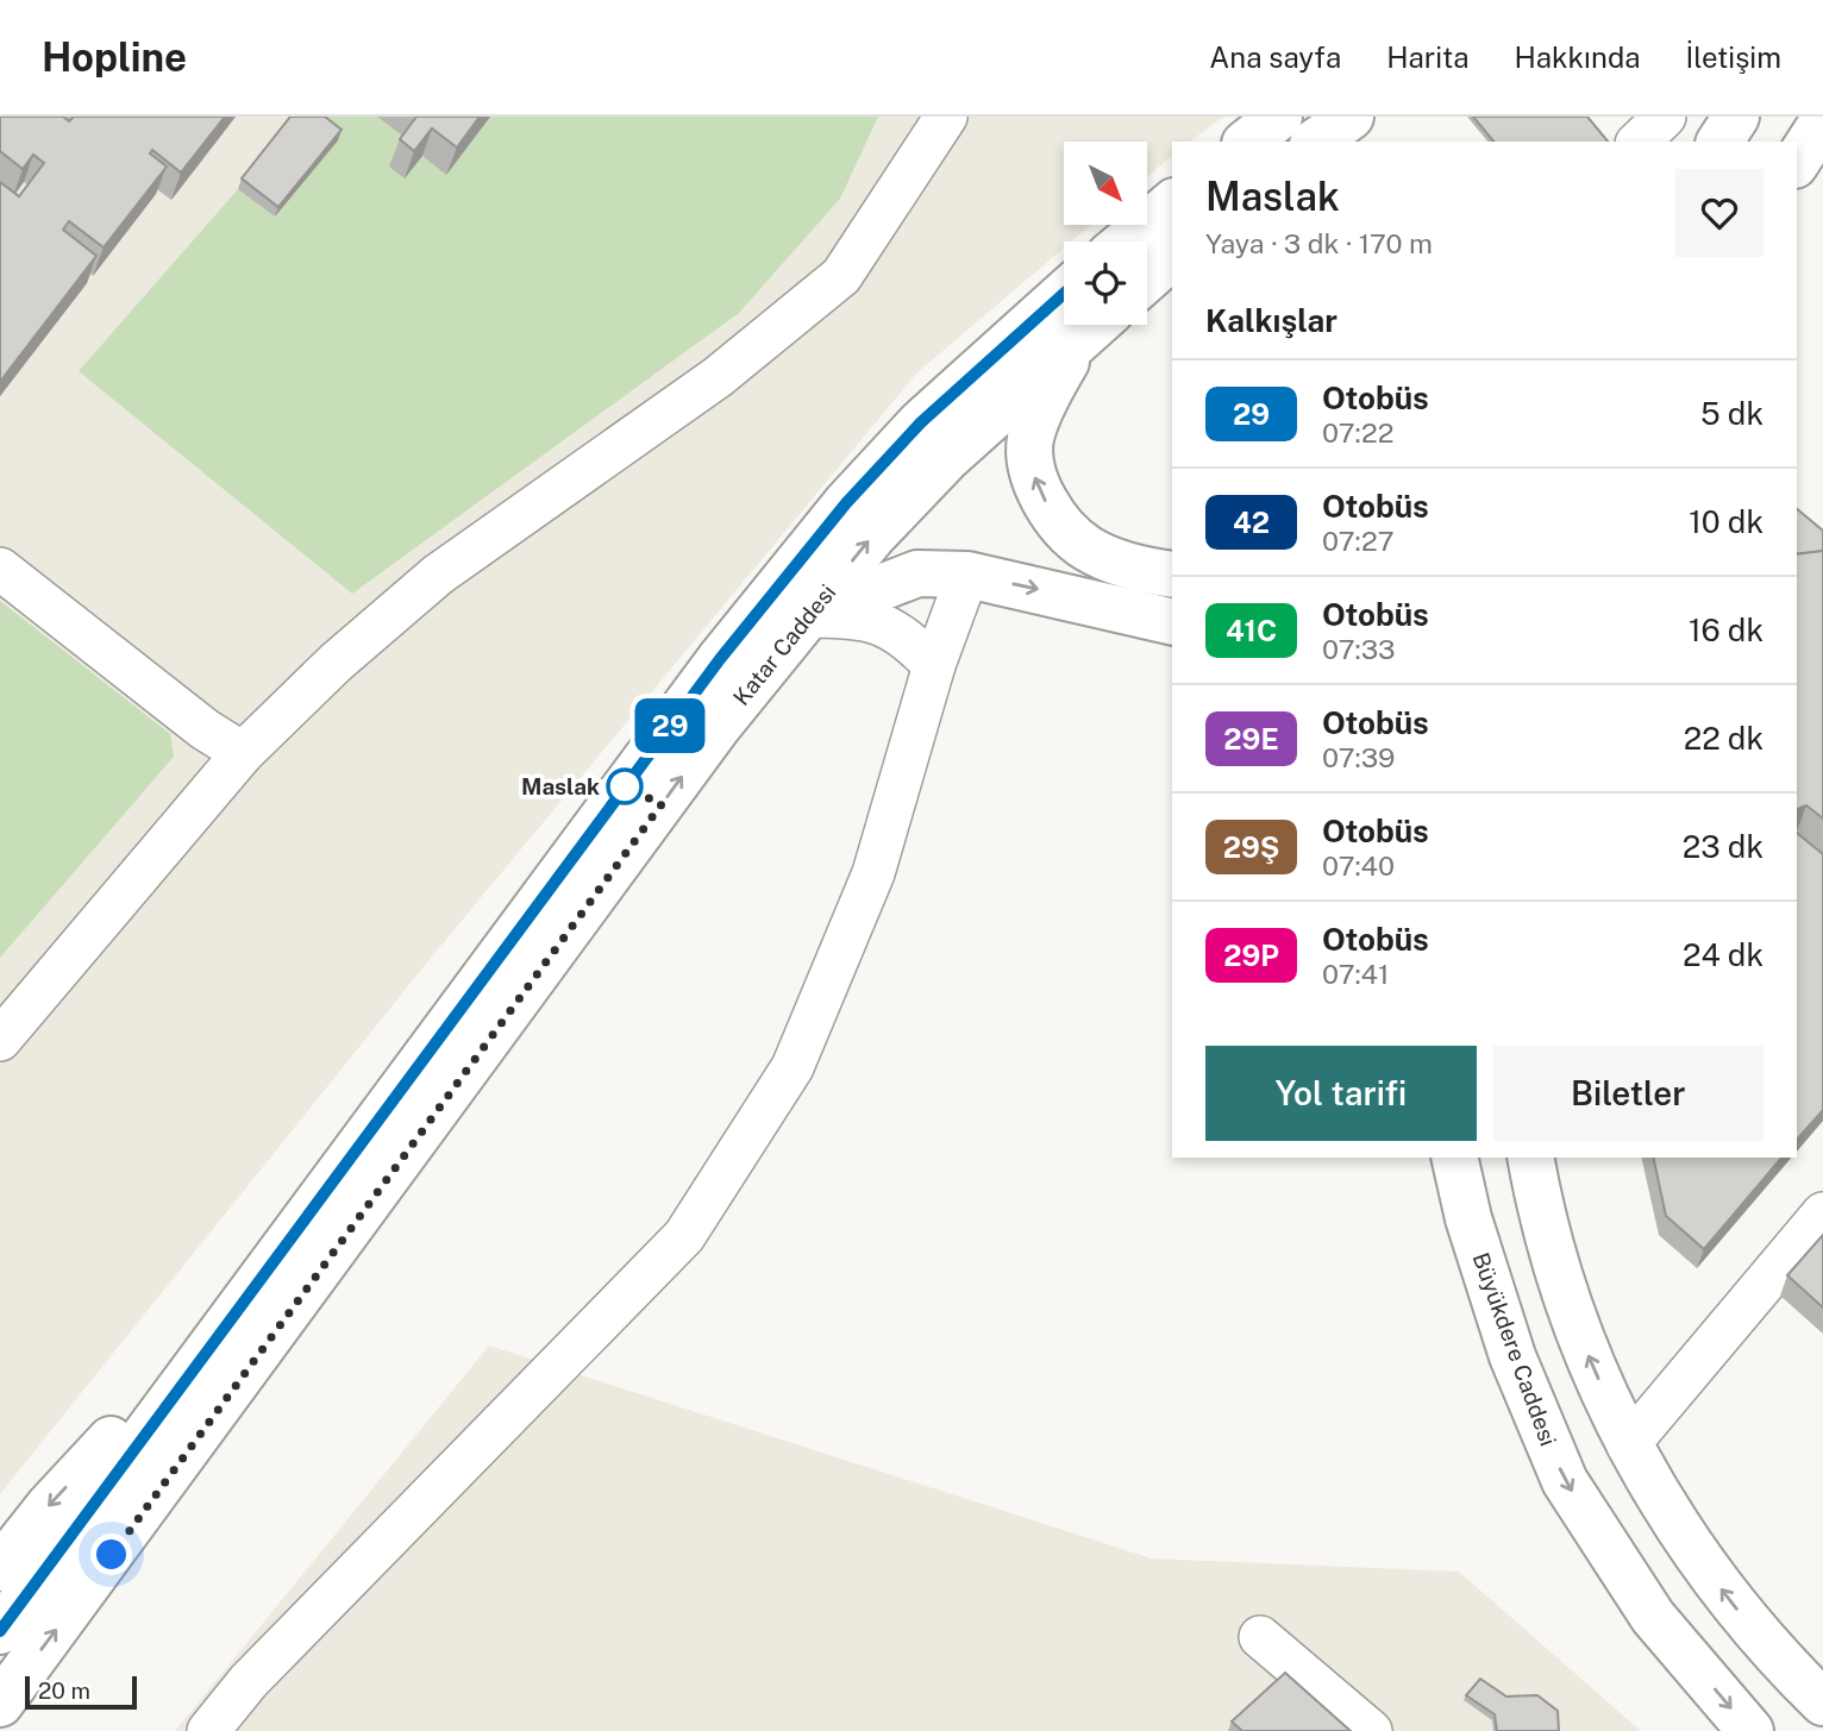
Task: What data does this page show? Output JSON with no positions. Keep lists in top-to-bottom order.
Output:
{
  "streets": {
    "main road": ["Katar Caddesi", "Büyükdere Caddesi"]
  },
  "places": ["Maslak"],
  "lines": ["bus line 29"],
  "scale_bar": "20 m",
  "north": "bottom right",
  "page": {
    "header": "Hopline",
    "nav": [
      "Ana sayfa",
      "Harita",
      "Hakkında",
      "İletişim"
    ],
    "on_map": "29",
    "heading": [
      ["Maslak", "Yaya · 3 dk · 170 m"],
      "Kalkışlar"
    ],
    "list": [
      {
        "mark": "29",
        "name": "Otobüs",
        "note": "07:22",
        "value": "5 dk"
      },
      {
        "mark": "42",
        "name": "Otobüs",
        "note": "07:27",
        "value": "10 dk"
      },
      {
        "mark": "41C",
        "name": "Otobüs",
        "note": "07:33",
        "value": "16 dk"
      },
      {
        "mark": "29E",
        "name": "Otobüs",
        "note": "07:39",
        "value": "22 dk"
      },
      {
        "mark": "29Ş",
        "name": "Otobüs",
        "note": "07:40",
        "value": "23 dk"
      },
      {
        "mark": "29P",
        "name": "Otobüs",
        "note": "07:41",
        "value": "24 dk"
      }
    ],
    "buttons": ["Yol tarifi", "Biletler"],
    "scale": "20 m"
  }
}
